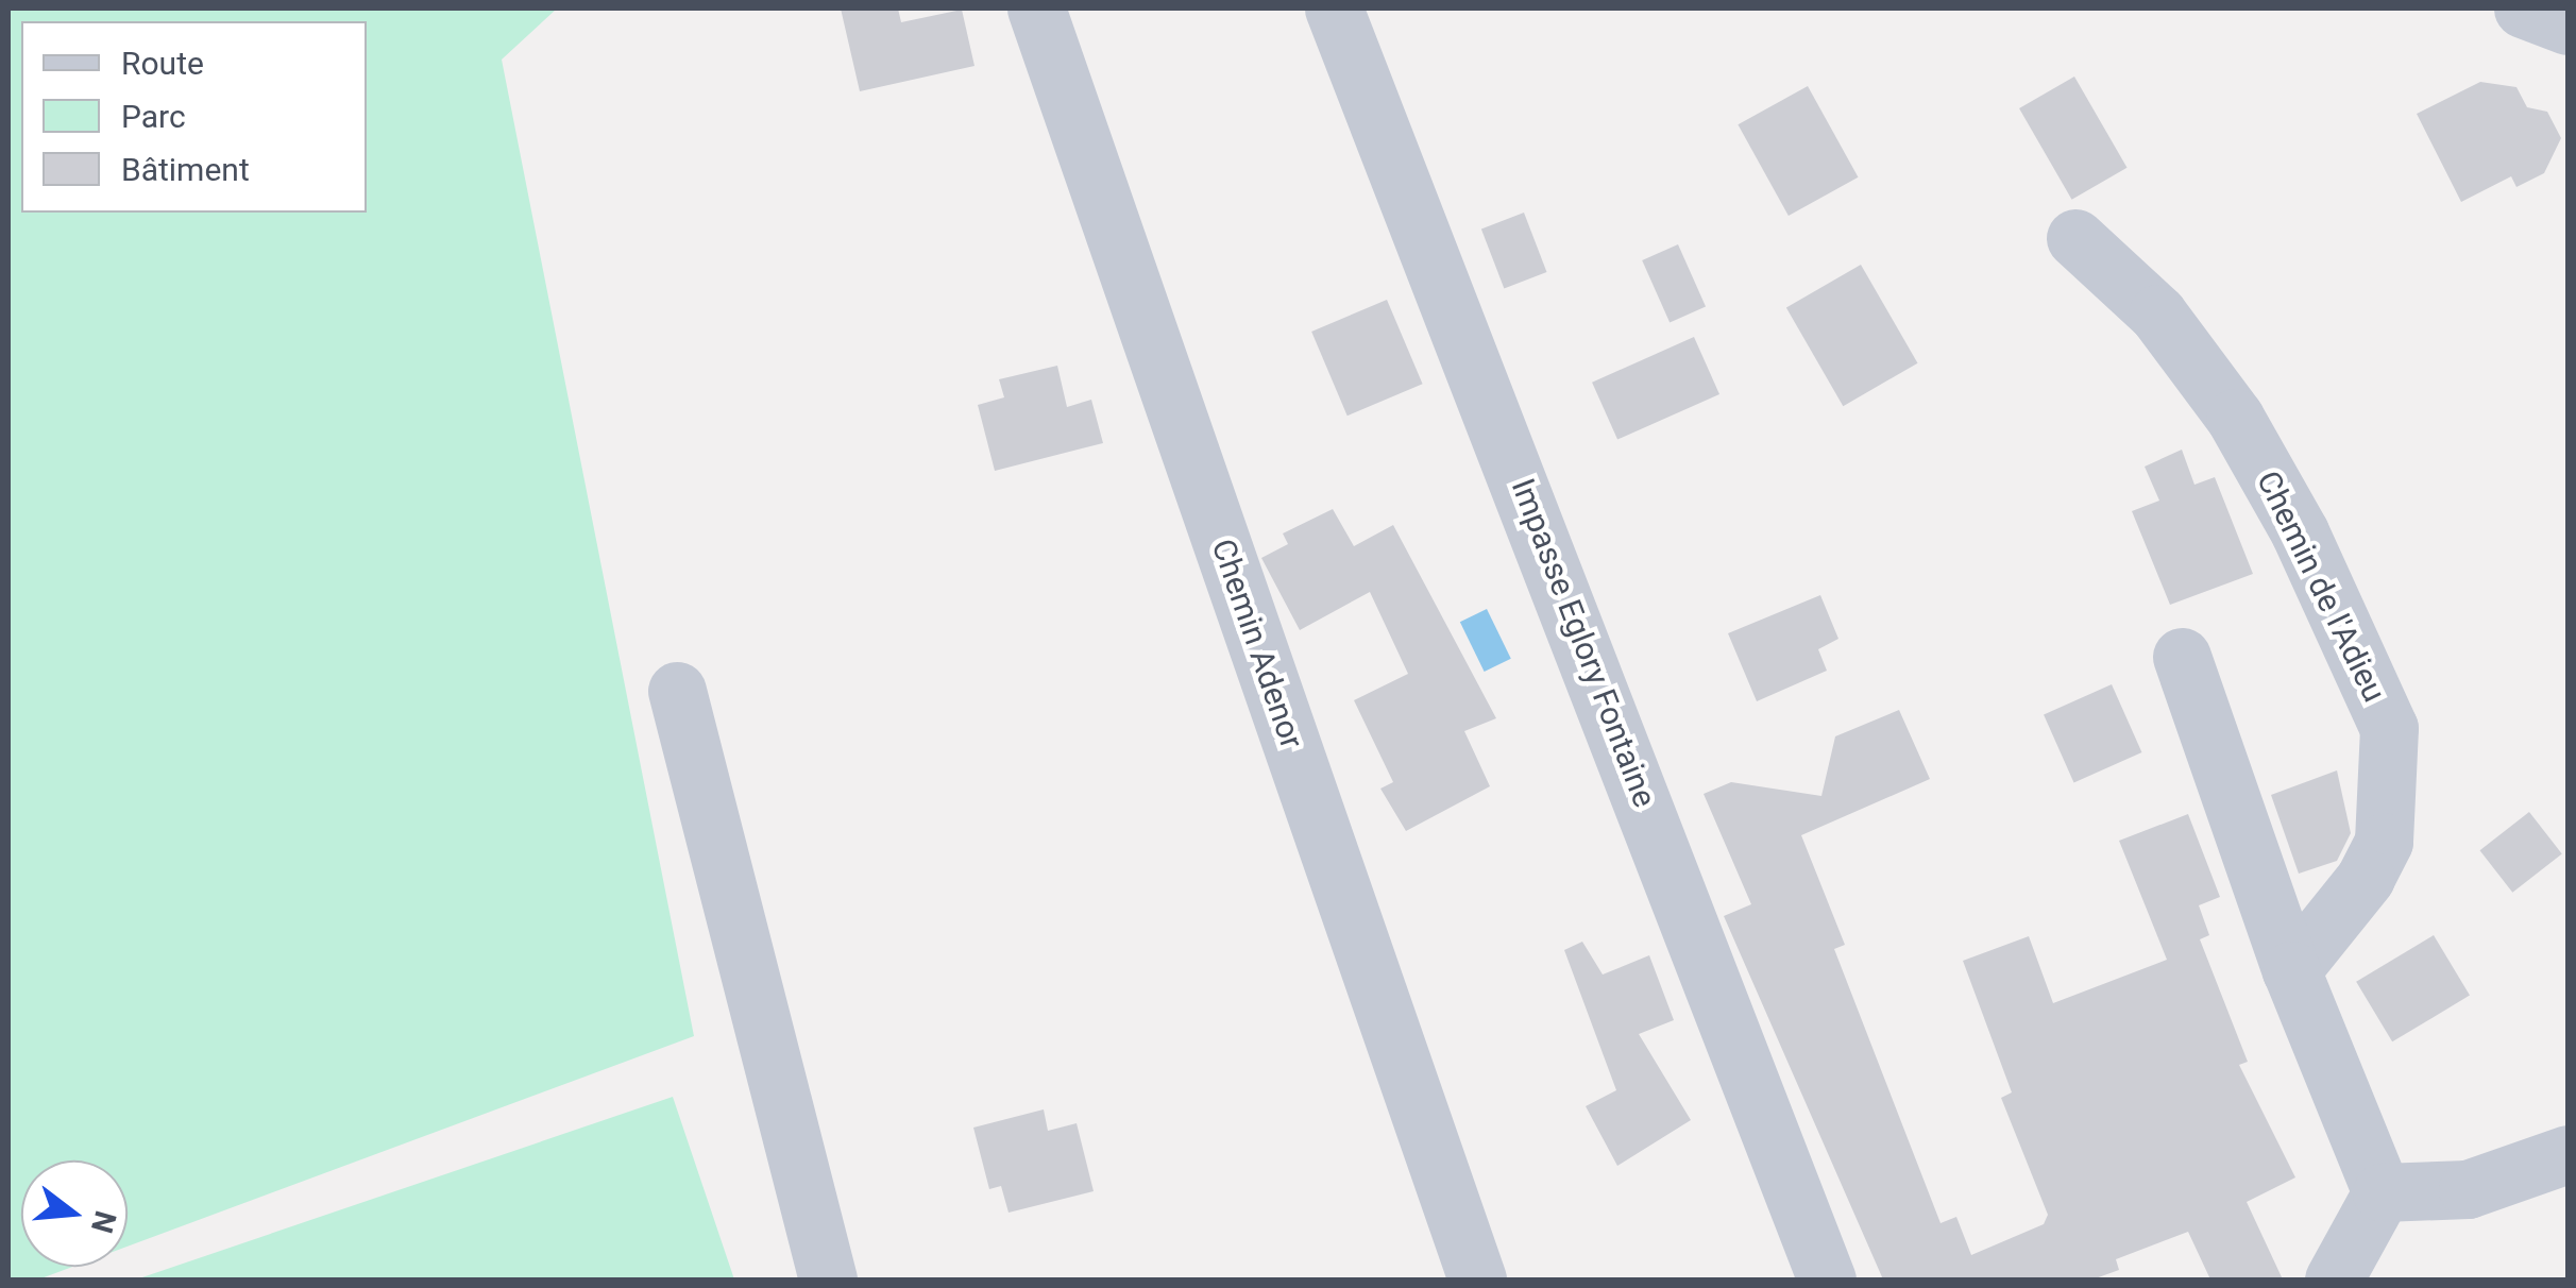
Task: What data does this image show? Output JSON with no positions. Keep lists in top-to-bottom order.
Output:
{
  "streets": {
    "street": ["Chemin de l'Adieu", "Impasse Eglory Fontaine", "Chemin Adenor"]
  },
  "legend": ["Route", "Parc", "Bâtiment"],
  "north": "right"
}
